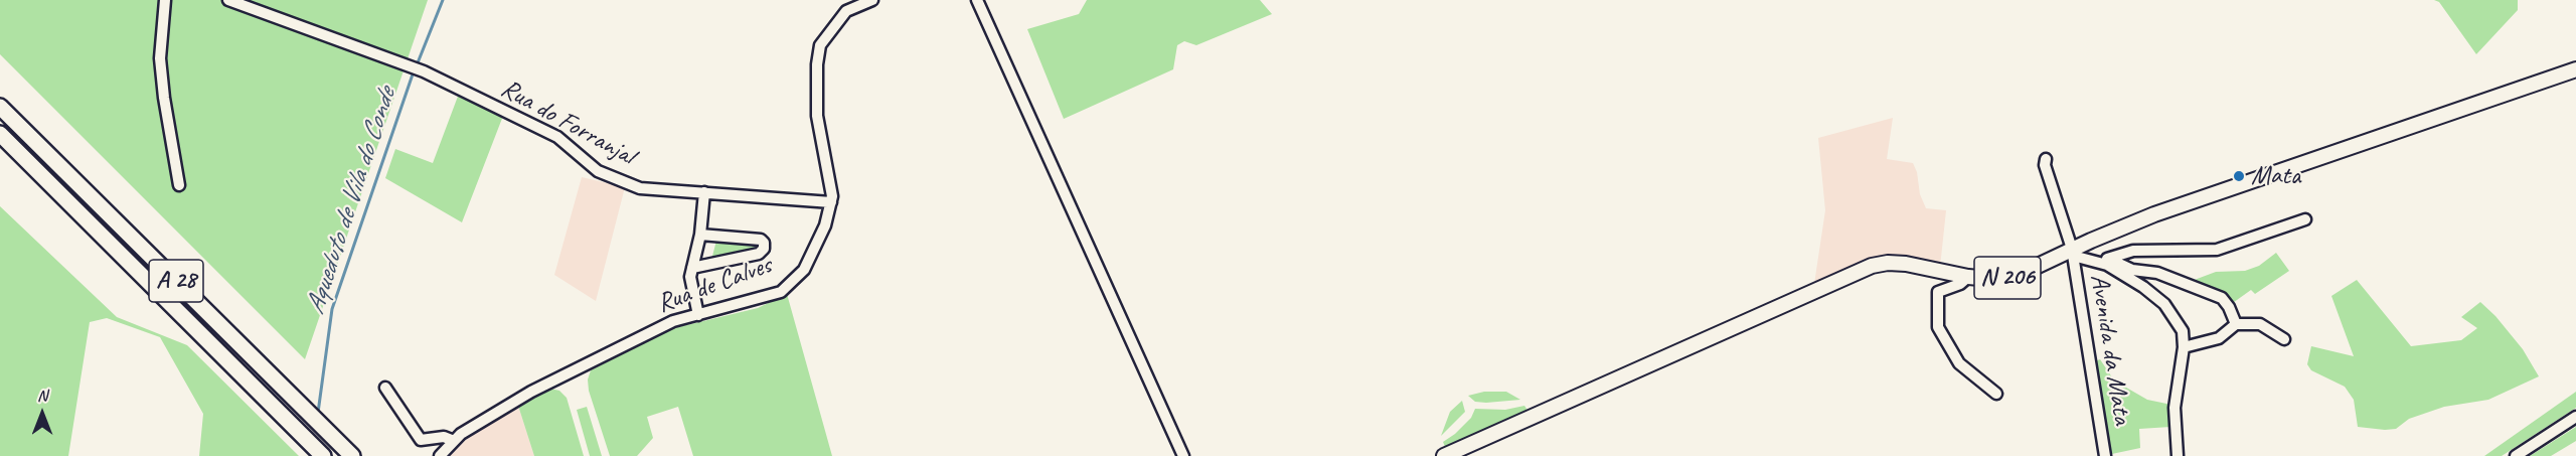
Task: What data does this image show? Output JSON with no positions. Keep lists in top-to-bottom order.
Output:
{
  "streets": {
    "highway": ["A 28"],
    "main road": ["N 206"],
    "street": ["Rua do Forranjal", "Rua de Calves", "Avenida da Mata"]
  },
  "crossings": [
    ["Rua do Forranjal", "Rua de Calves"],
    ["N 206", "Avenida da Mata"]
  ],
  "water": ["Aqueduto de Vila do Conde"],
  "places": ["Mata"],
  "north": "top"
}
